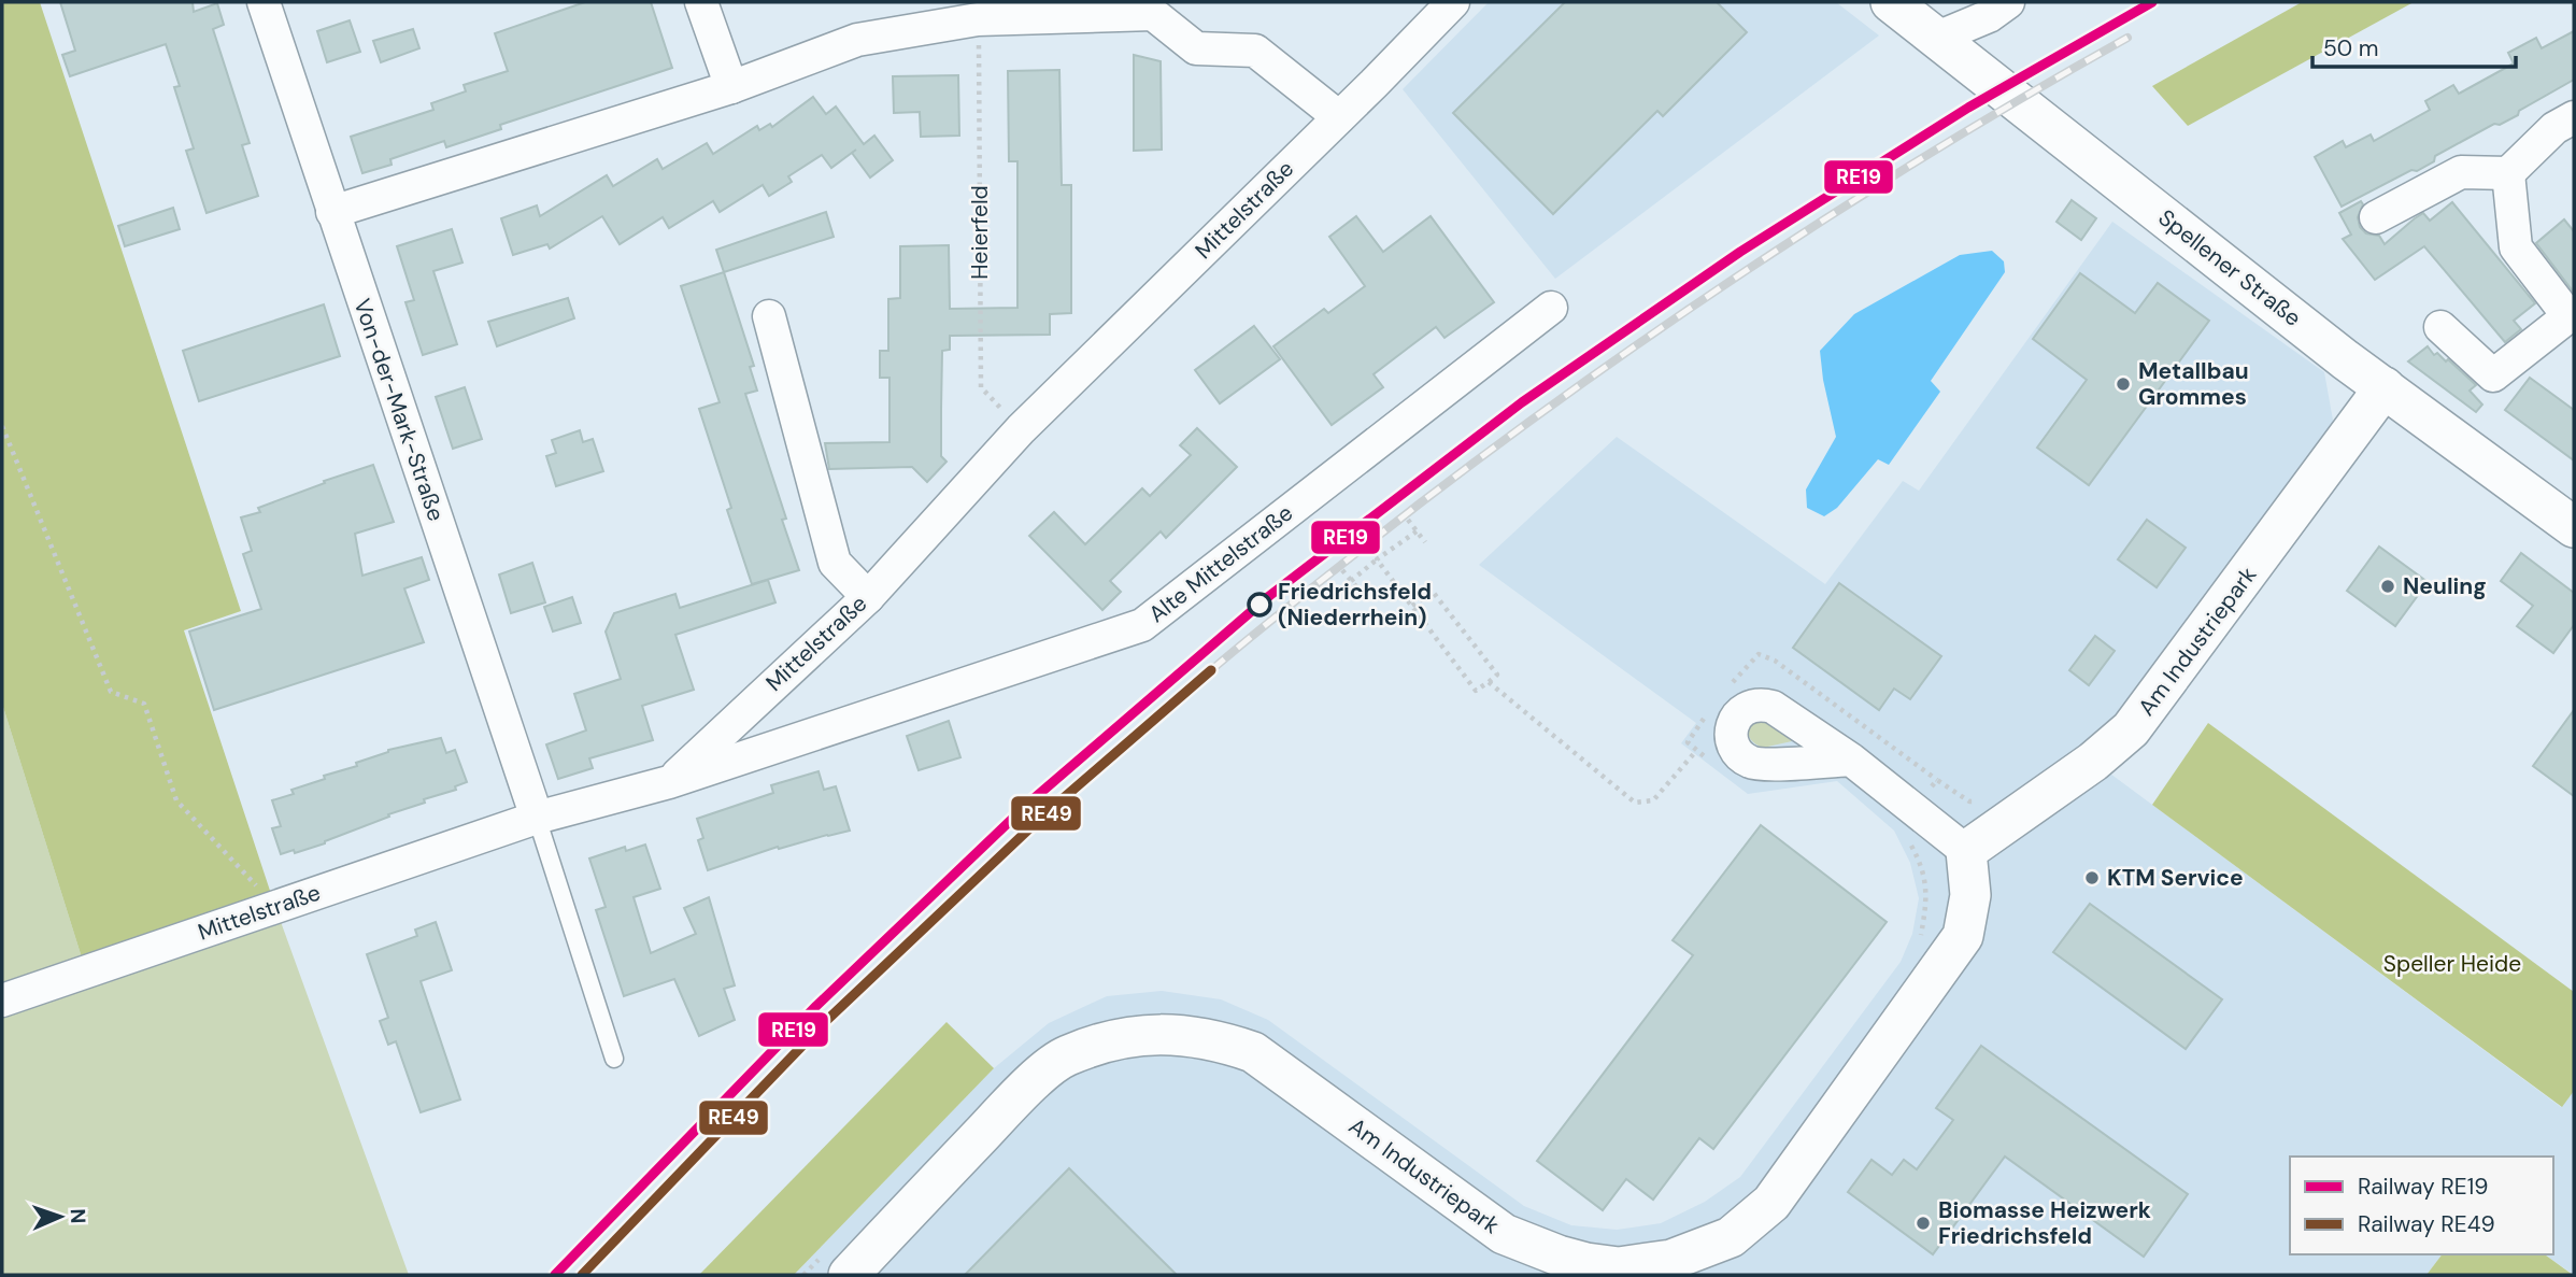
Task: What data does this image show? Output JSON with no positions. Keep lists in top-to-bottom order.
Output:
{
  "streets": {
    "street": [
      "Mittelstraße",
      "Spellener Straße",
      "Von-der-Mark-Straße",
      "Alte Mittelstraße",
      "Am Industriepark"
    ],
    "path": ["Heierfeld"]
  },
  "crossings": [
    ["Mittelstraße", "Heierfeld"],
    ["Mittelstraße", "Von-der-Mark-Straße"],
    ["Mittelstraße", "Alte Mittelstraße"],
    ["Spellener Straße", "Am Industriepark"]
  ],
  "parks": ["Speller Heide"],
  "places": [
    "Metallbau Grommes",
    "Neuling",
    "Friedrichsfeld (Niederrhein)",
    "KTM Service",
    "Biomasse Heizwerk Friedrichsfeld"
  ],
  "lines": ["rail line RE19", "rail line RE49"],
  "legend": ["Railway RE19", "Railway RE49"],
  "scale_bar": "50 m",
  "north": "right"
}
